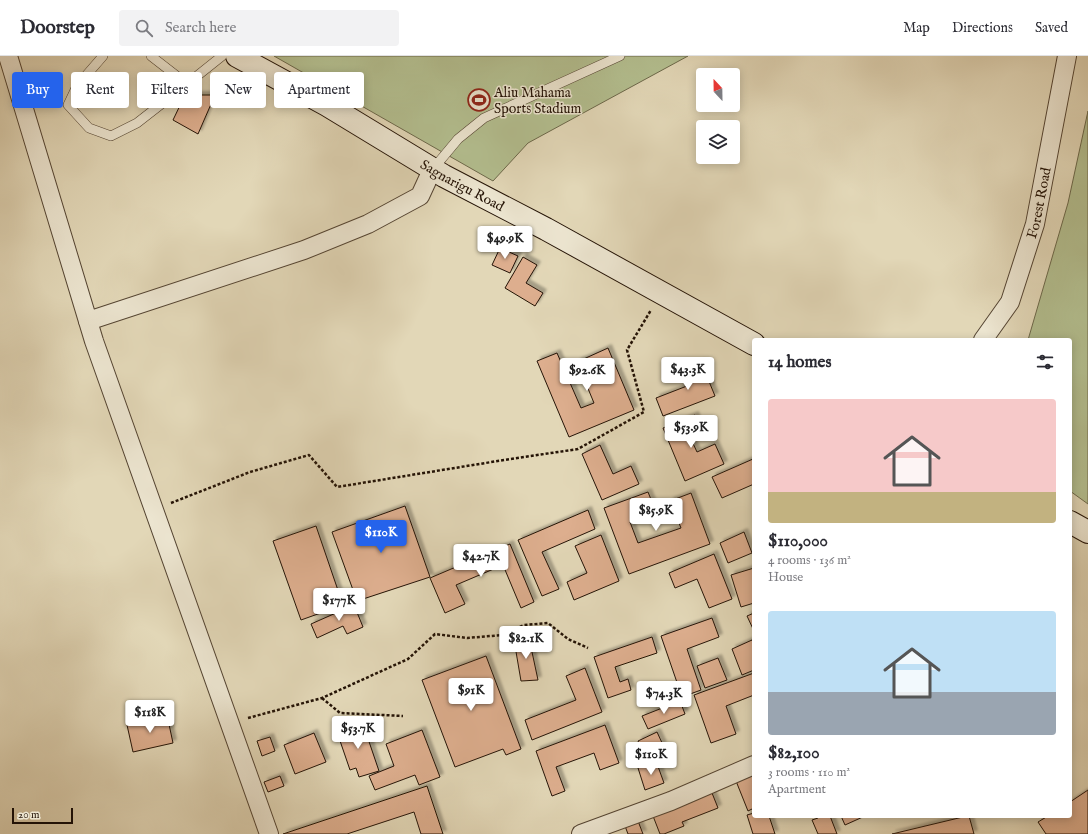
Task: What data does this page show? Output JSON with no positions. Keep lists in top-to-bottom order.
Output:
{
  "streets": {
    "main road": ["Sagnarigu Road"],
    "street": ["Forest Road"]
  },
  "places": {
    "sports": ["Aliu Mahama Sports Stadium"]
  },
  "scale_bar": "20 m",
  "north": "top",
  "page": {
    "header": "Doorstep",
    "search": "Search here",
    "nav": ["Map", "Directions", "Saved"],
    "chip": [
      "Buy",
      "Rent",
      "Filters",
      "New",
      "Apartment"
    ],
    "price": [
      "$49.9K",
      "$43.3K",
      "$92.6K",
      "$53.9K",
      "$85.9K",
      "$110K",
      "$42.7K",
      "$177K",
      "$82.1K",
      "$91K",
      "$74.3K",
      "$118K",
      "$53.7K",
      "$110K"
    ],
    "heading": "14 homes",
    "list": [
      {
        "name": "$110,000",
        "note": "4 rooms · 136 m² · House"
      },
      {
        "name": "$82,100",
        "note": "3 rooms · 110 m² · Apartment"
      }
    ],
    "scale": "20 m"
  }
}
